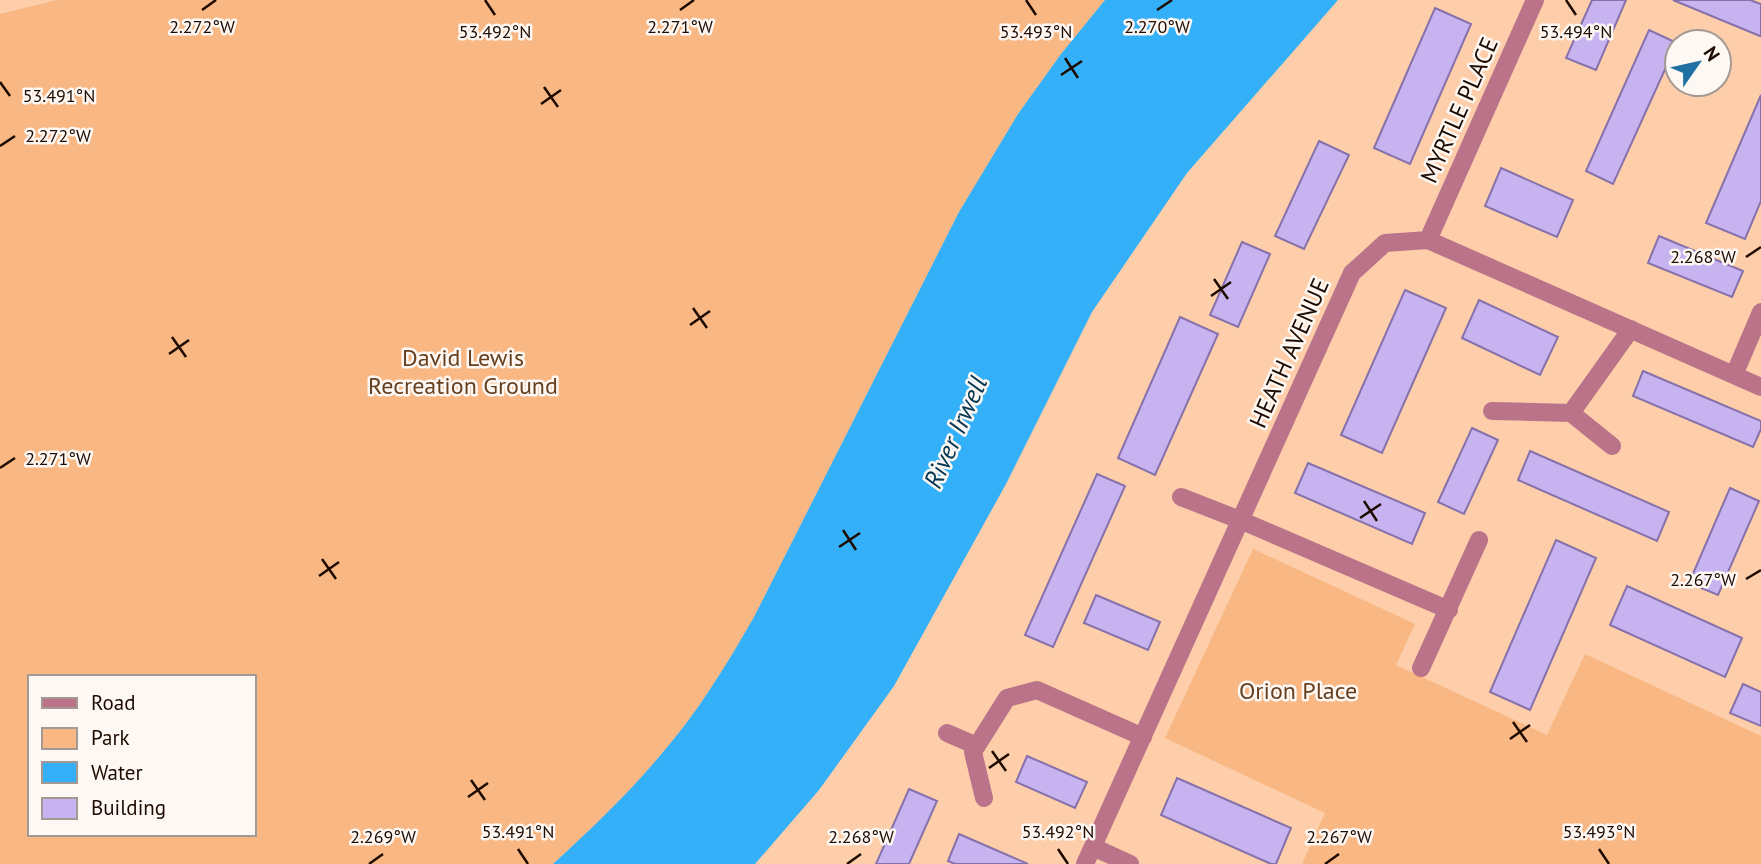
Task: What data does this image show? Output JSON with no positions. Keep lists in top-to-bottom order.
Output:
{
  "streets": {
    "street": ["MYRTLE PLACE", "HEATH AVENUE"]
  },
  "crossings": [
    ["MYRTLE PLACE", "HEATH AVENUE"]
  ],
  "water": ["River Irwell"],
  "parks": ["David Lewis Recreation Ground", "Orion Place"],
  "legend": [
    "Road",
    "Park",
    "Water",
    "Building"
  ],
  "north": "top right",
  "coordinates": [
    "2.271°W",
    "2.272°W",
    "2.270°W",
    "53.492°N",
    "53.493°N",
    "53.494°N",
    "53.491°N",
    "2.268°W",
    "2.267°W",
    "2.269°W"
  ]
}
